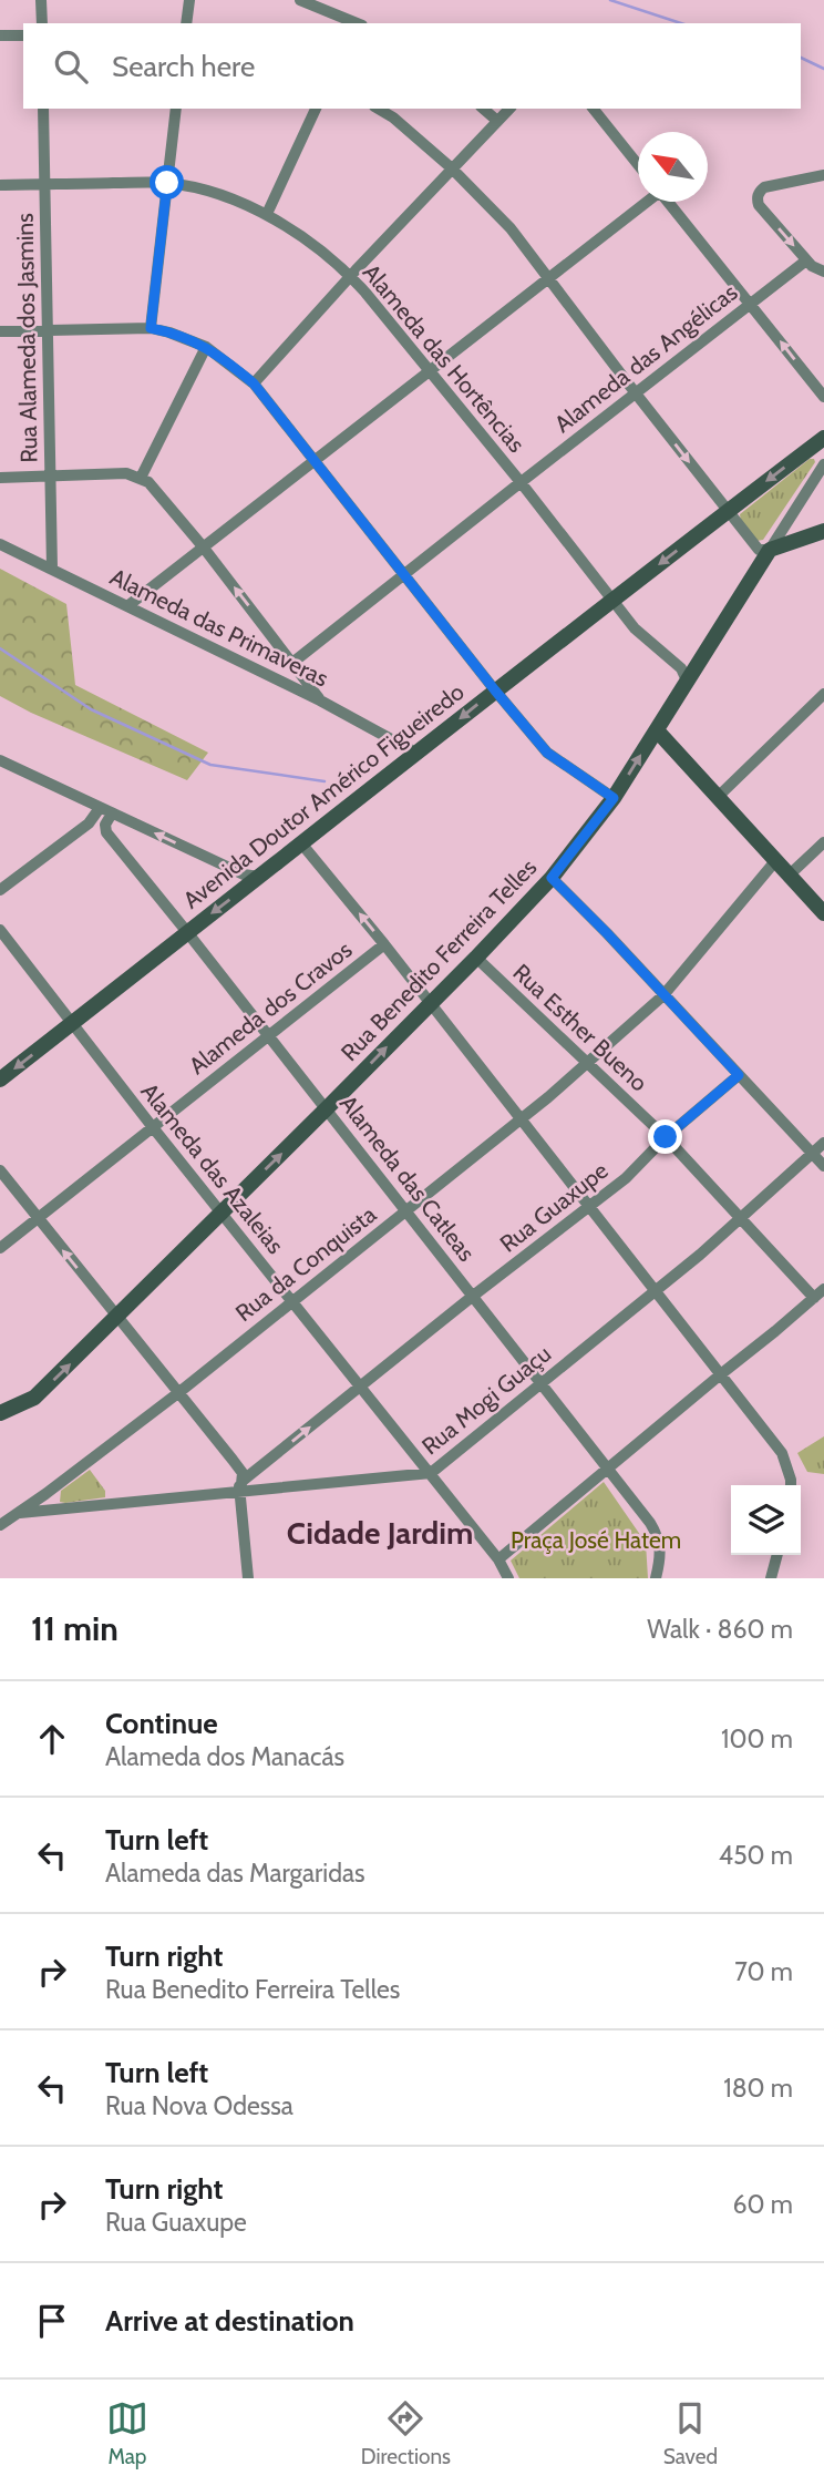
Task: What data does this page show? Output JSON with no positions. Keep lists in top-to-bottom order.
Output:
{
  "streets": {
    "main road": ["Avenida Doutor Américo Figueiredo", "Rua Benedito Ferreira Telles"],
    "street": [
      "Rua Alameda dos Jasmins",
      "Alameda das Hortências",
      "Alameda das Angélicas",
      "Alameda das Primaveras",
      "Alameda dos Cravos",
      "Rua Esther Bueno",
      "Alameda das Azaleias",
      "Alameda das Catleas",
      "Rua Guaxupe",
      "Rua da Conquista",
      "Rua Mogi Guaçu"
    ]
  },
  "crossings": [
    ["Rua Alameda dos Jasmins", "Alameda das Hortências"],
    ["Rua Alameda dos Jasmins", "Alameda das Primaveras"],
    ["Alameda das Hortências", "Alameda das Angélicas"],
    ["Alameda das Hortências", "Avenida Doutor Américo Figueiredo"],
    ["Alameda das Hortências", "Rua Benedito Ferreira Telles"],
    ["Alameda das Primaveras", "Avenida Doutor Américo Figueiredo"],
    ["Avenida Doutor Américo Figueiredo", "Alameda das Azaleias"],
    ["Avenida Doutor Américo Figueiredo", "Alameda das Catleas"],
    ["Rua Benedito Ferreira Telles", "Rua Esther Bueno"],
    ["Rua Benedito Ferreira Telles", "Alameda das Azaleias"],
    ["Rua Benedito Ferreira Telles", "Alameda das Catleas"],
    ["Alameda dos Cravos", "Alameda das Azaleias"],
    ["Alameda dos Cravos", "Alameda das Catleas"],
    ["Rua Esther Bueno", "Rua Guaxupe"],
    ["Rua Esther Bueno", "Rua da Conquista"],
    ["Rua Esther Bueno", "Rua Mogi Guaçu"],
    ["Alameda das Azaleias", "Rua Guaxupe"],
    ["Alameda das Azaleias", "Rua da Conquista"],
    ["Alameda das Azaleias", "Rua Mogi Guaçu"],
    ["Alameda das Catleas", "Rua Guaxupe"],
    ["Alameda das Catleas", "Rua da Conquista"],
    ["Alameda das Catleas", "Rua Mogi Guaçu"],
    ["Rua Guaxupe", "Rua Mogi Guaçu"],
    ["Rua da Conquista", "Rua Mogi Guaçu"]
  ],
  "one_way": ["Avenida Doutor Américo Figueiredo", "Rua Benedito Ferreira Telles"],
  "districts": ["Cidade Jardim"],
  "parks": ["Praça José Hatem"],
  "north": "top left",
  "page": {
    "search": "Search here",
    "heading": ["11 min", "Walk · 860 m"],
    "list": [
      ["Continue", "Alameda dos Manacás", "100 m"],
      ["Turn left", "Alameda das Margaridas", "450 m"],
      ["Turn right", "Rua Benedito Ferreira Telles", "70 m"],
      ["Turn left", "Rua Nova Odessa", "180 m"],
      ["Turn right", "Rua Guaxupe", "60 m"],
      "Arrive at destination"
    ],
    "nav": ["Map", "Directions", "Saved"]
  }
}
